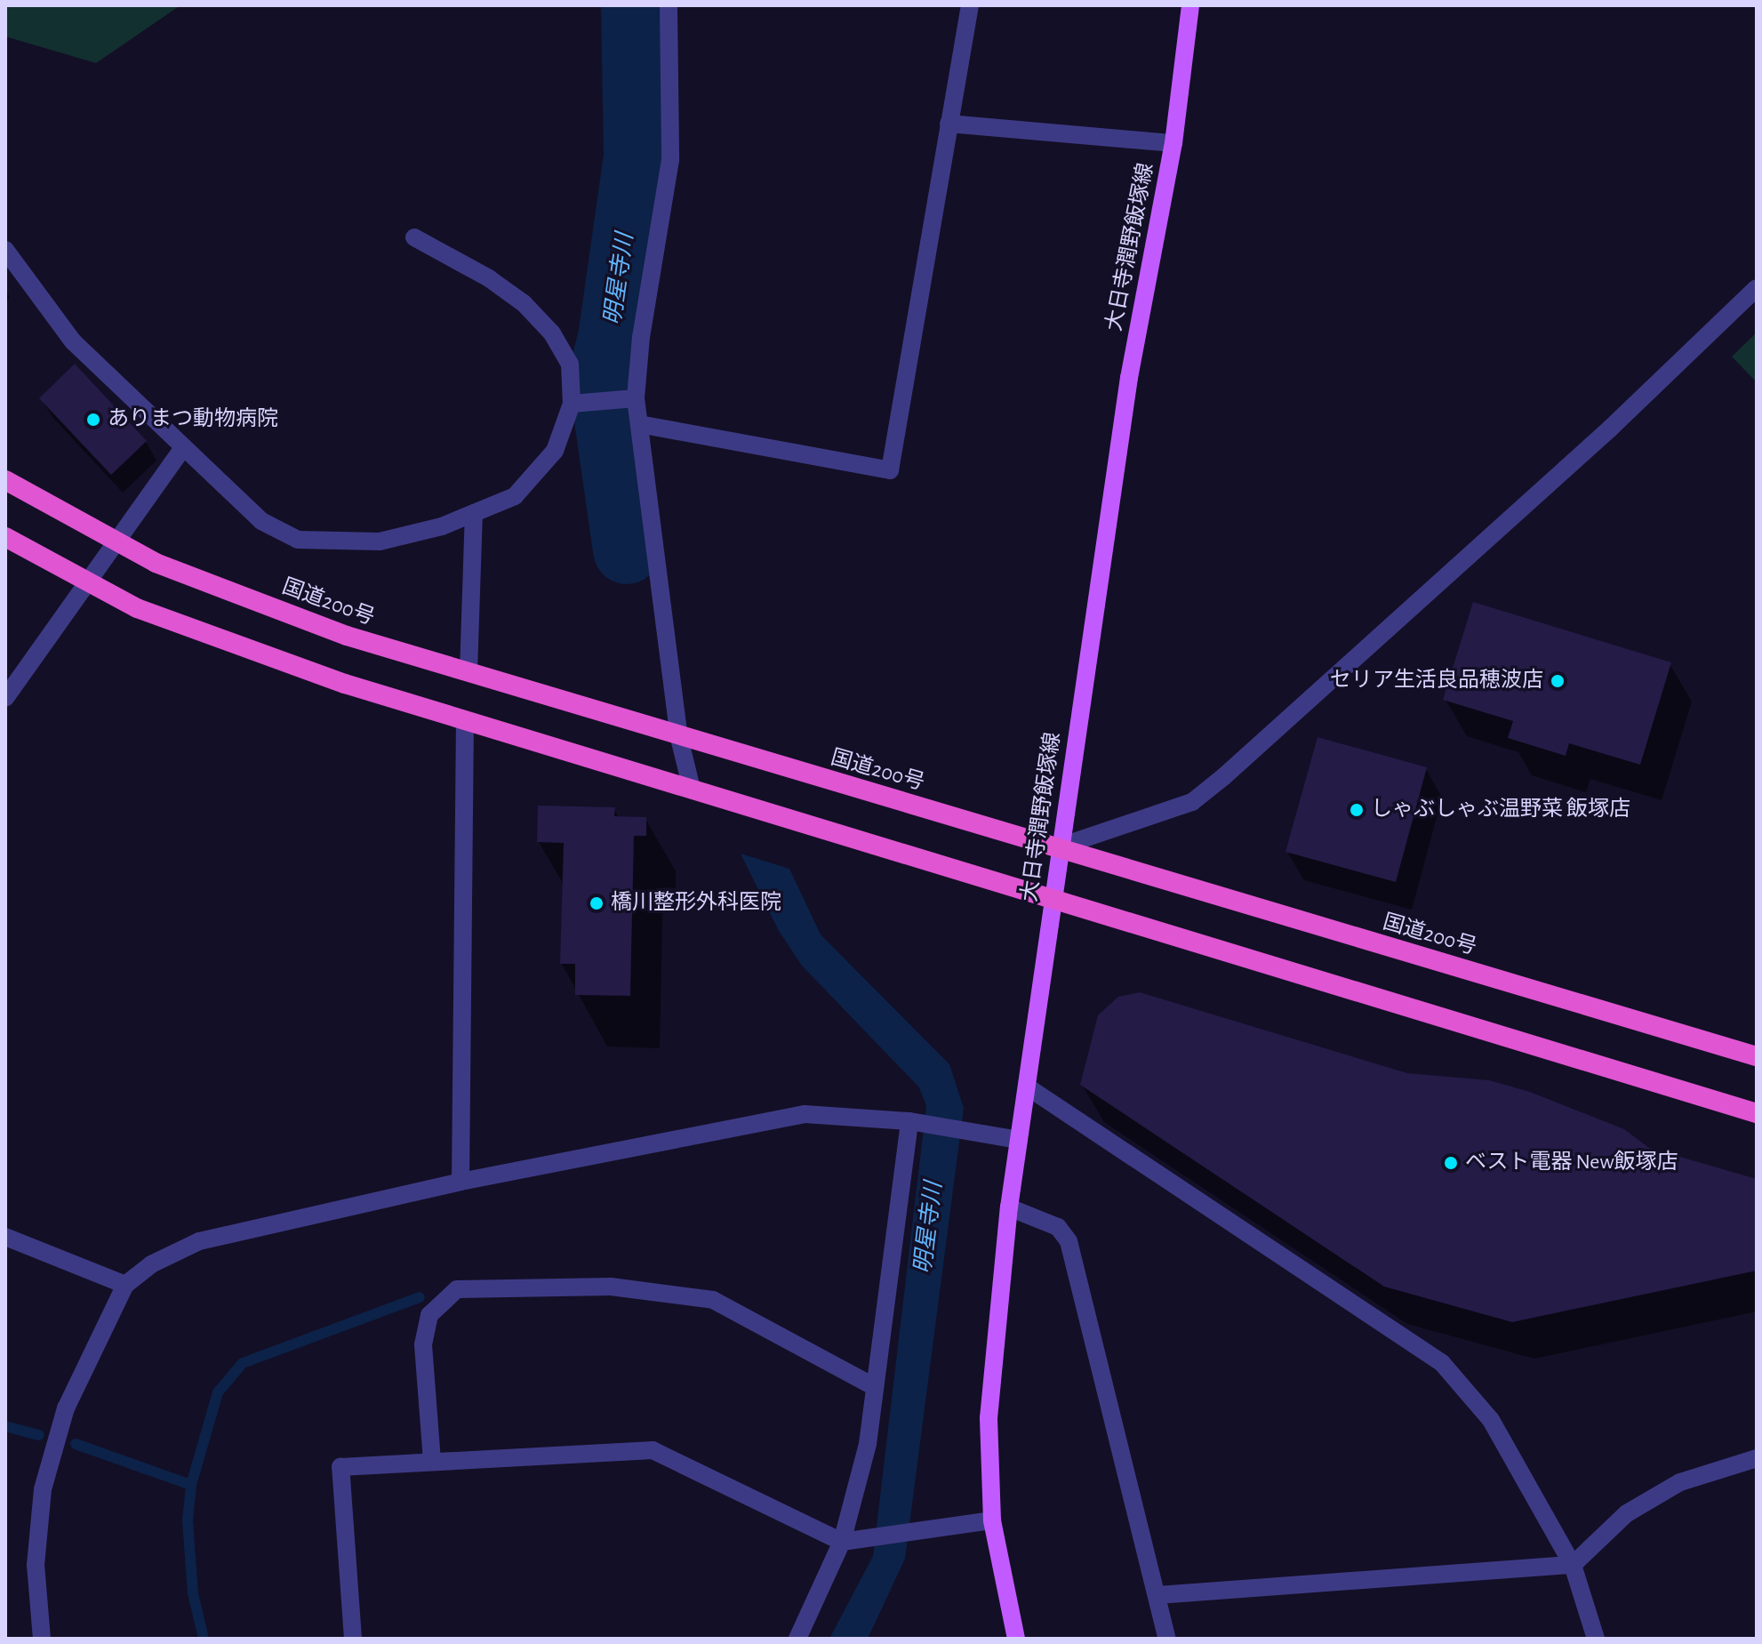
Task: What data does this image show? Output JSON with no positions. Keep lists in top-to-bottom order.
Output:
{
  "streets": {
    "highway": ["国道200号"],
    "main road": ["大日寺潤野飯塚線"]
  },
  "crossings": [
    ["大日寺潤野飯塚線", "国道200号"]
  ],
  "water": ["明星寺川"],
  "places": [
    "ありまつ動物病院",
    "セリア生活良品穂波店",
    "しゃぶしゃぶ温野菜 飯塚店",
    "橋川整形外科医院",
    "ベスト電器 New飯塚店"
  ]
}
